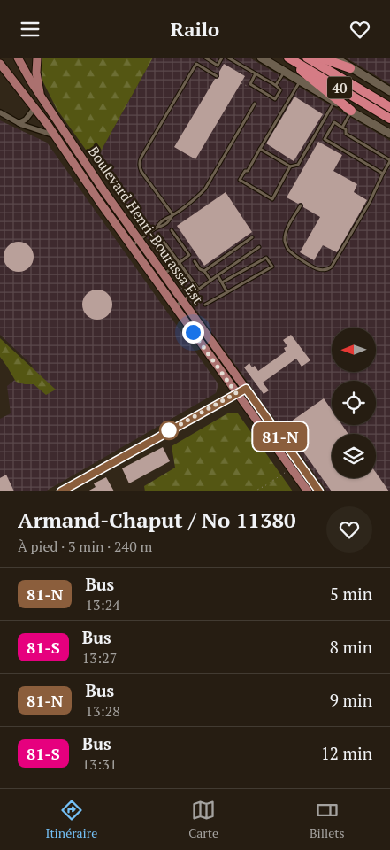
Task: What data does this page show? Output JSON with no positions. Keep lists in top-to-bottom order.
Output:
{
  "streets": {
    "highway": ["40"],
    "main road": ["Boulevard Henri-Bourassa Est"]
  },
  "lines": ["bus line 81-N"],
  "north": "left",
  "page": {
    "header": "Railo",
    "on_map": "81-N",
    "heading": ["Armand-Chaput / No 11380", "À pied · 3 min · 240 m"],
    "list": [
      {
        "mark": "81-N",
        "name": "Bus",
        "note": "13:24",
        "value": "5 min"
      },
      {
        "mark": "81-S",
        "name": "Bus",
        "note": "13:27",
        "value": "8 min"
      },
      {
        "mark": "81-N",
        "name": "Bus",
        "note": "13:28",
        "value": "9 min"
      },
      {
        "mark": "81-S",
        "name": "Bus",
        "note": "13:31",
        "value": "12 min"
      }
    ],
    "tabs": ["Itinéraire", "Carte", "Billets"]
  }
}
